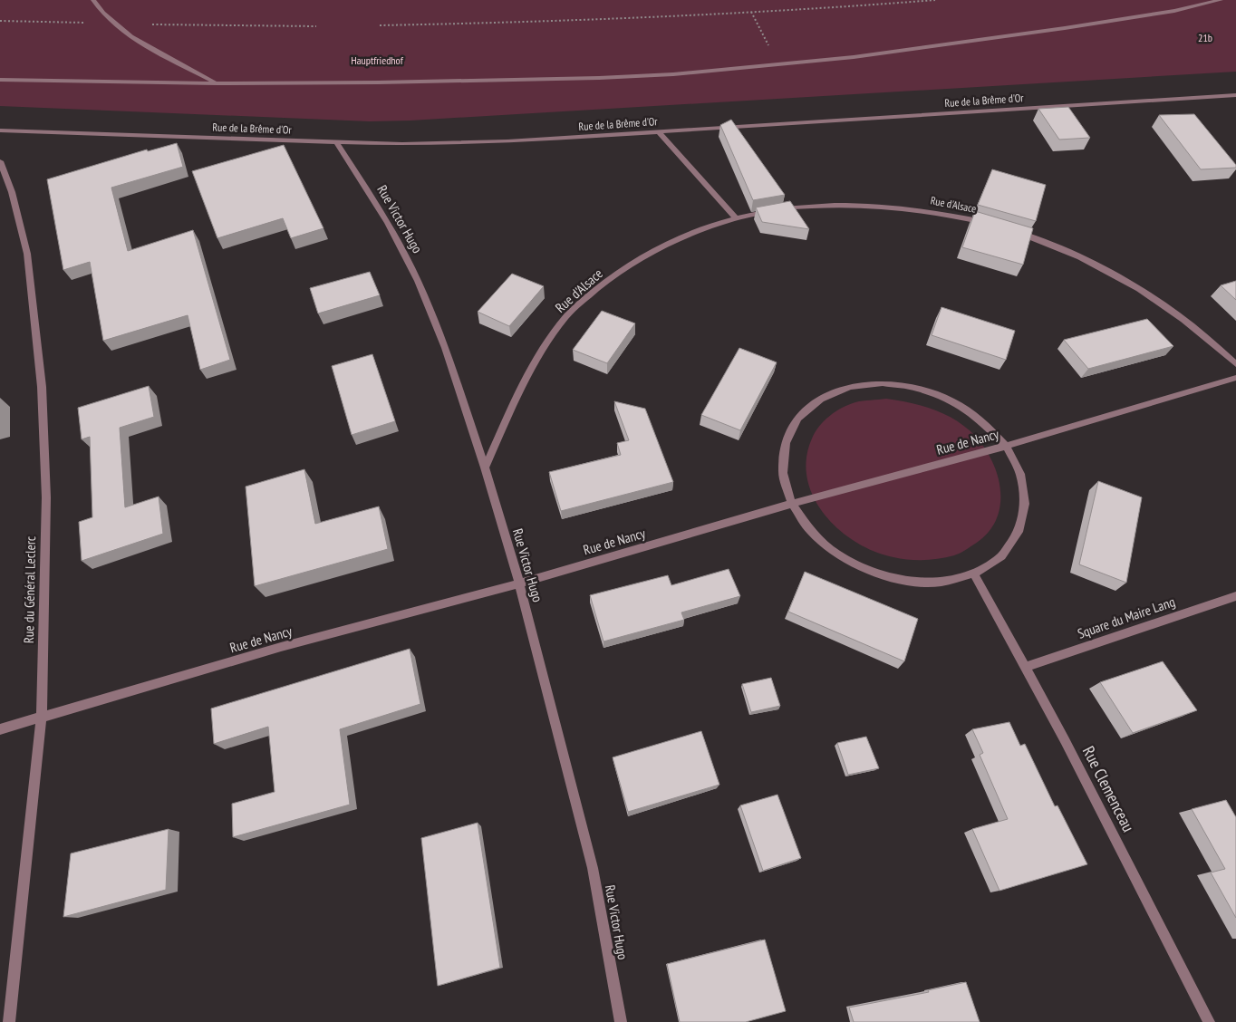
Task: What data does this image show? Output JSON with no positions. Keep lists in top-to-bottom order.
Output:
{
  "streets": {
    "street": [
      "Rue de la Brême d'Or",
      "Rue d'Alsace",
      "Rue Victor Hugo",
      "Rue de Nancy",
      "Rue du Général Leclerc",
      "Square du Maire Lang",
      "Rue Clemenceau"
    ]
  },
  "crossings": [
    ["Rue de la Brême d'Or", "Rue Victor Hugo"],
    ["Rue d'Alsace", "Rue Victor Hugo"],
    ["Rue Victor Hugo", "Rue de Nancy"],
    ["Rue de Nancy", "Rue du Général Leclerc"],
    ["Square du Maire Lang", "Rue Clemenceau"]
  ],
  "parks": ["21b", "Hauptfriedhof"]
}
